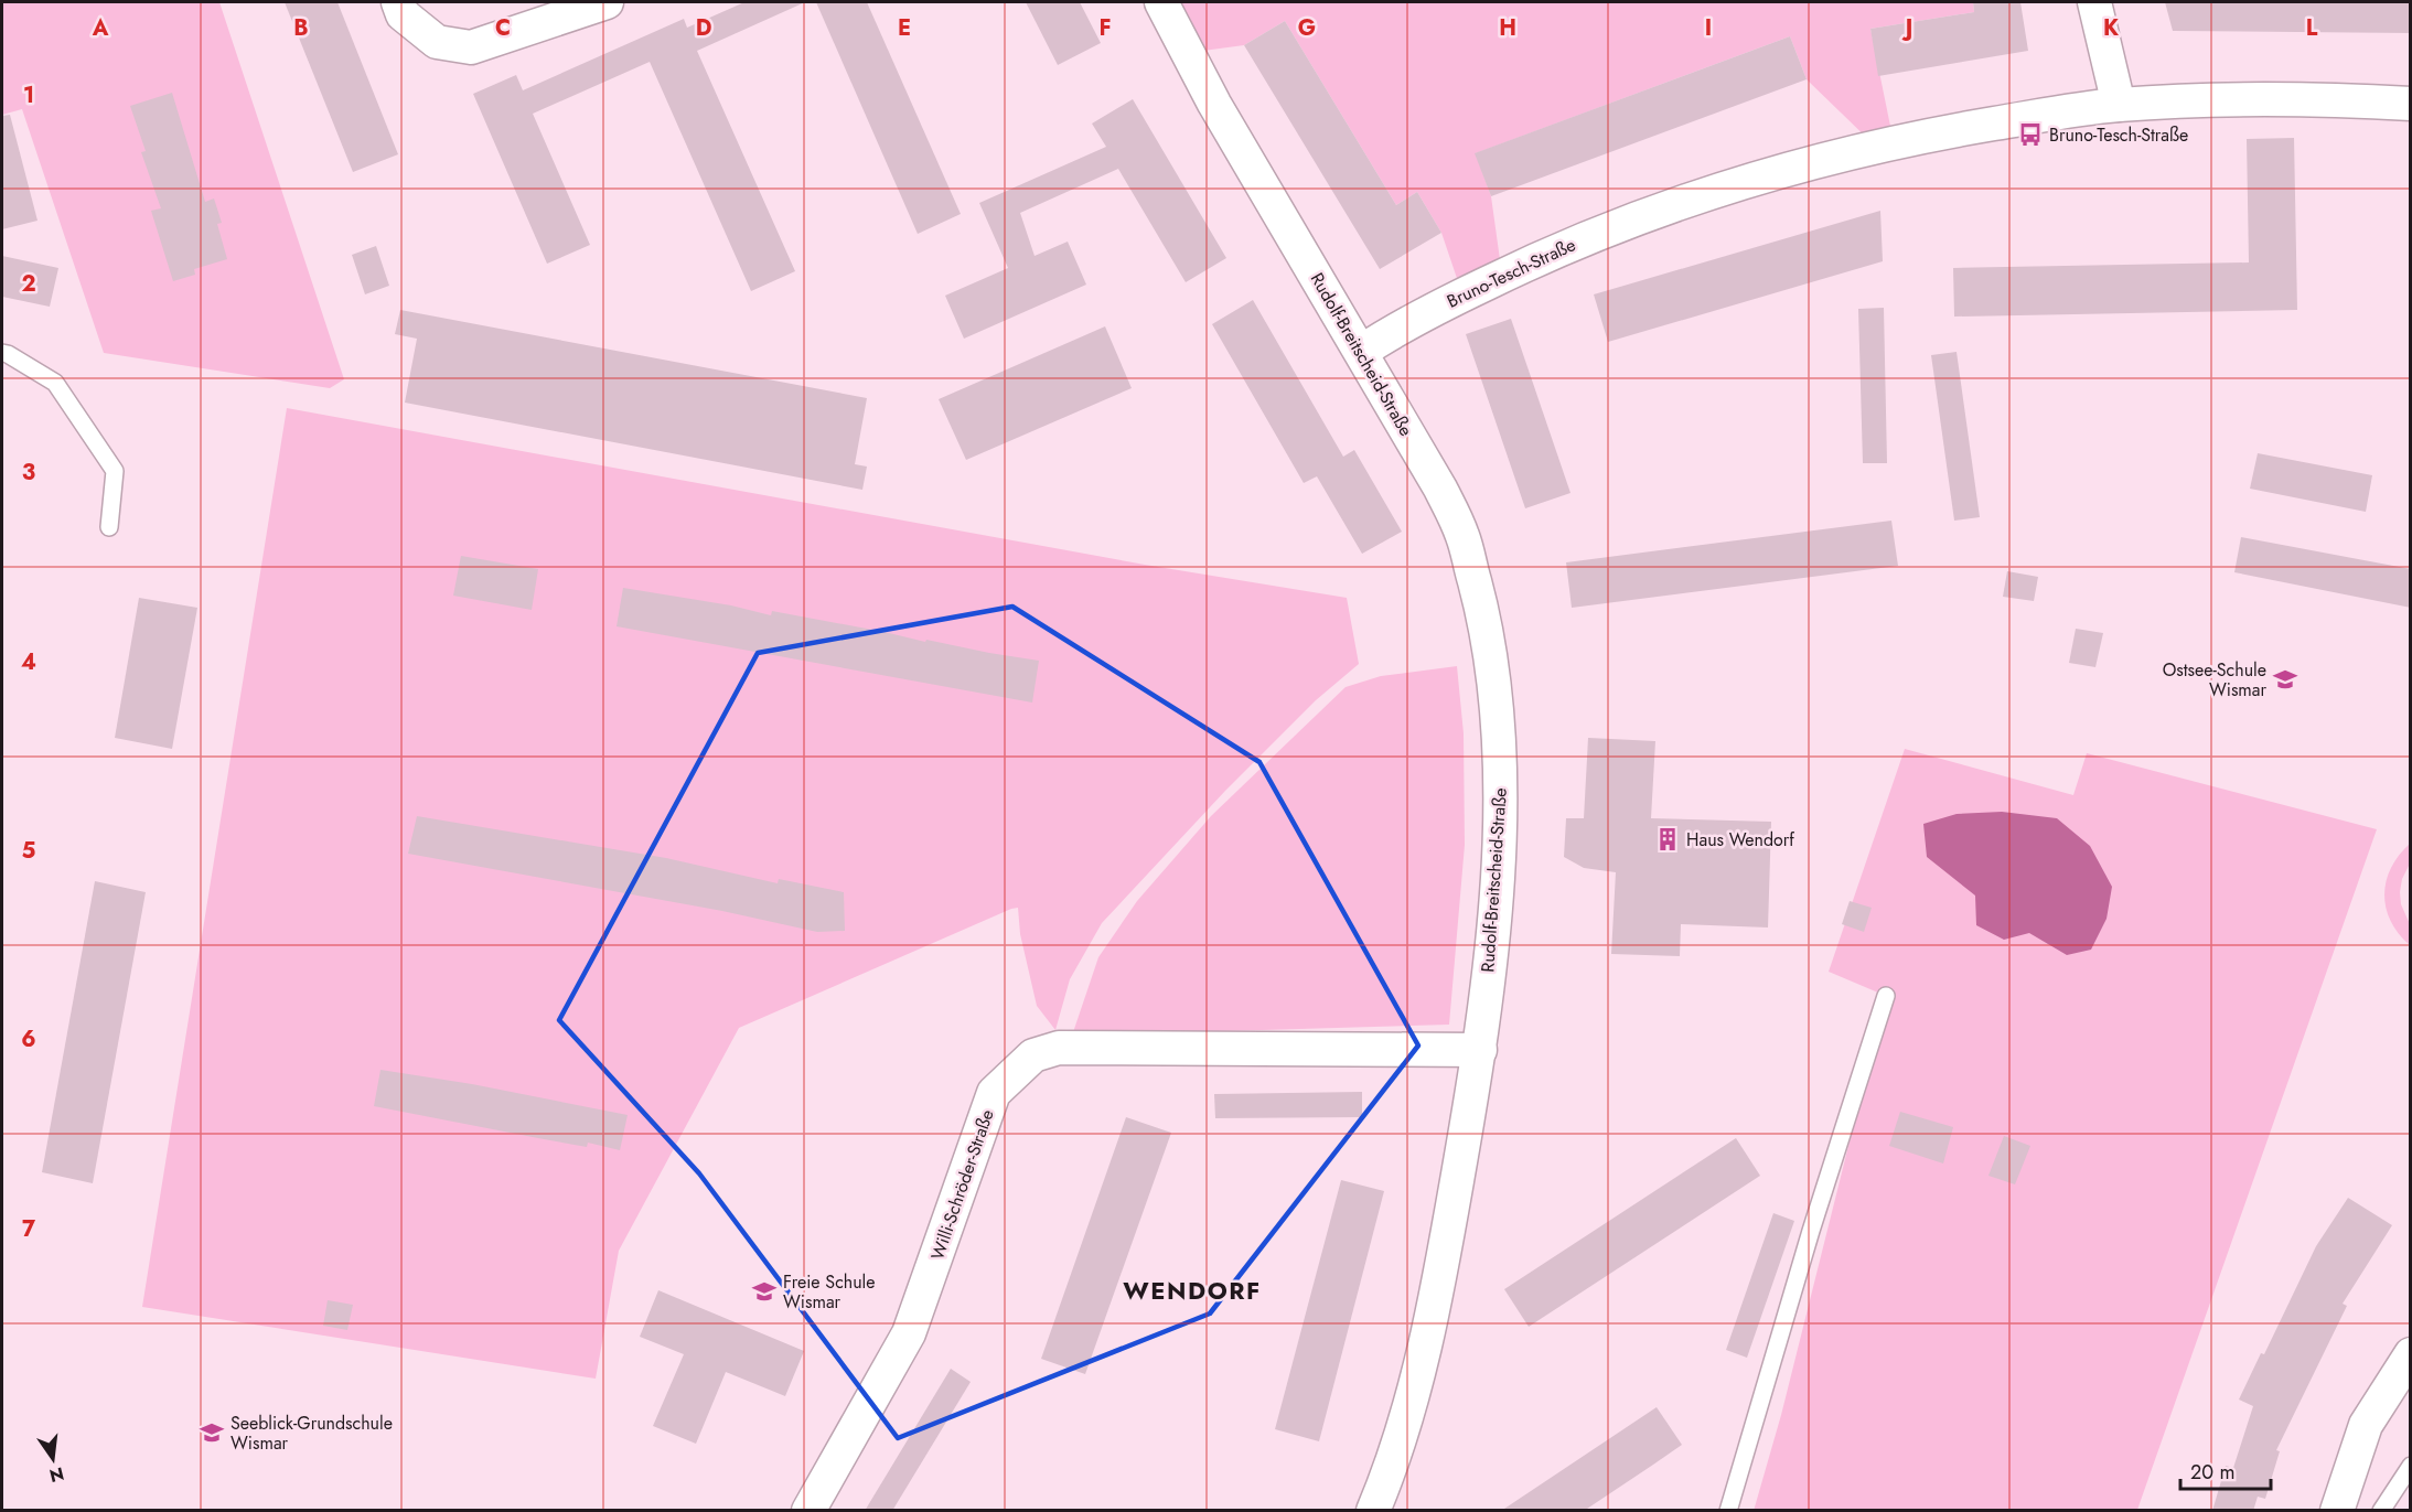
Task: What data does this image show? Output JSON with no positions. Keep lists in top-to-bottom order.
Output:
{
  "streets": {
    "street": ["Bruno-Tesch-Straße", "Rudolf-Breitscheid-Straße", "Willi-Schröder-Straße"]
  },
  "crossings": [
    ["Bruno-Tesch-Straße", "Rudolf-Breitscheid-Straße"],
    ["Rudolf-Breitscheid-Straße", "Willi-Schröder-Straße"]
  ],
  "districts": ["WENDORF"],
  "places": {
    "bus stop": ["Bruno-Tesch-Straße"],
    "school or university": ["Ostsee-Schule Wismar", "Freie Schule Wismar", "Seeblick-Grundschule Wismar"],
    "building": ["Haus Wendorf"]
  },
  "scale_bar": "20 m",
  "north": "bottom",
  "grid": {
    "columns": [
      "A",
      "B",
      "C",
      "D",
      "E",
      "F",
      "G",
      "H",
      "I",
      "J",
      "K",
      "L"
    ],
    "rows": [
      "1",
      "2",
      "3",
      "4",
      "5",
      "6",
      "7"
    ]
  }
}
